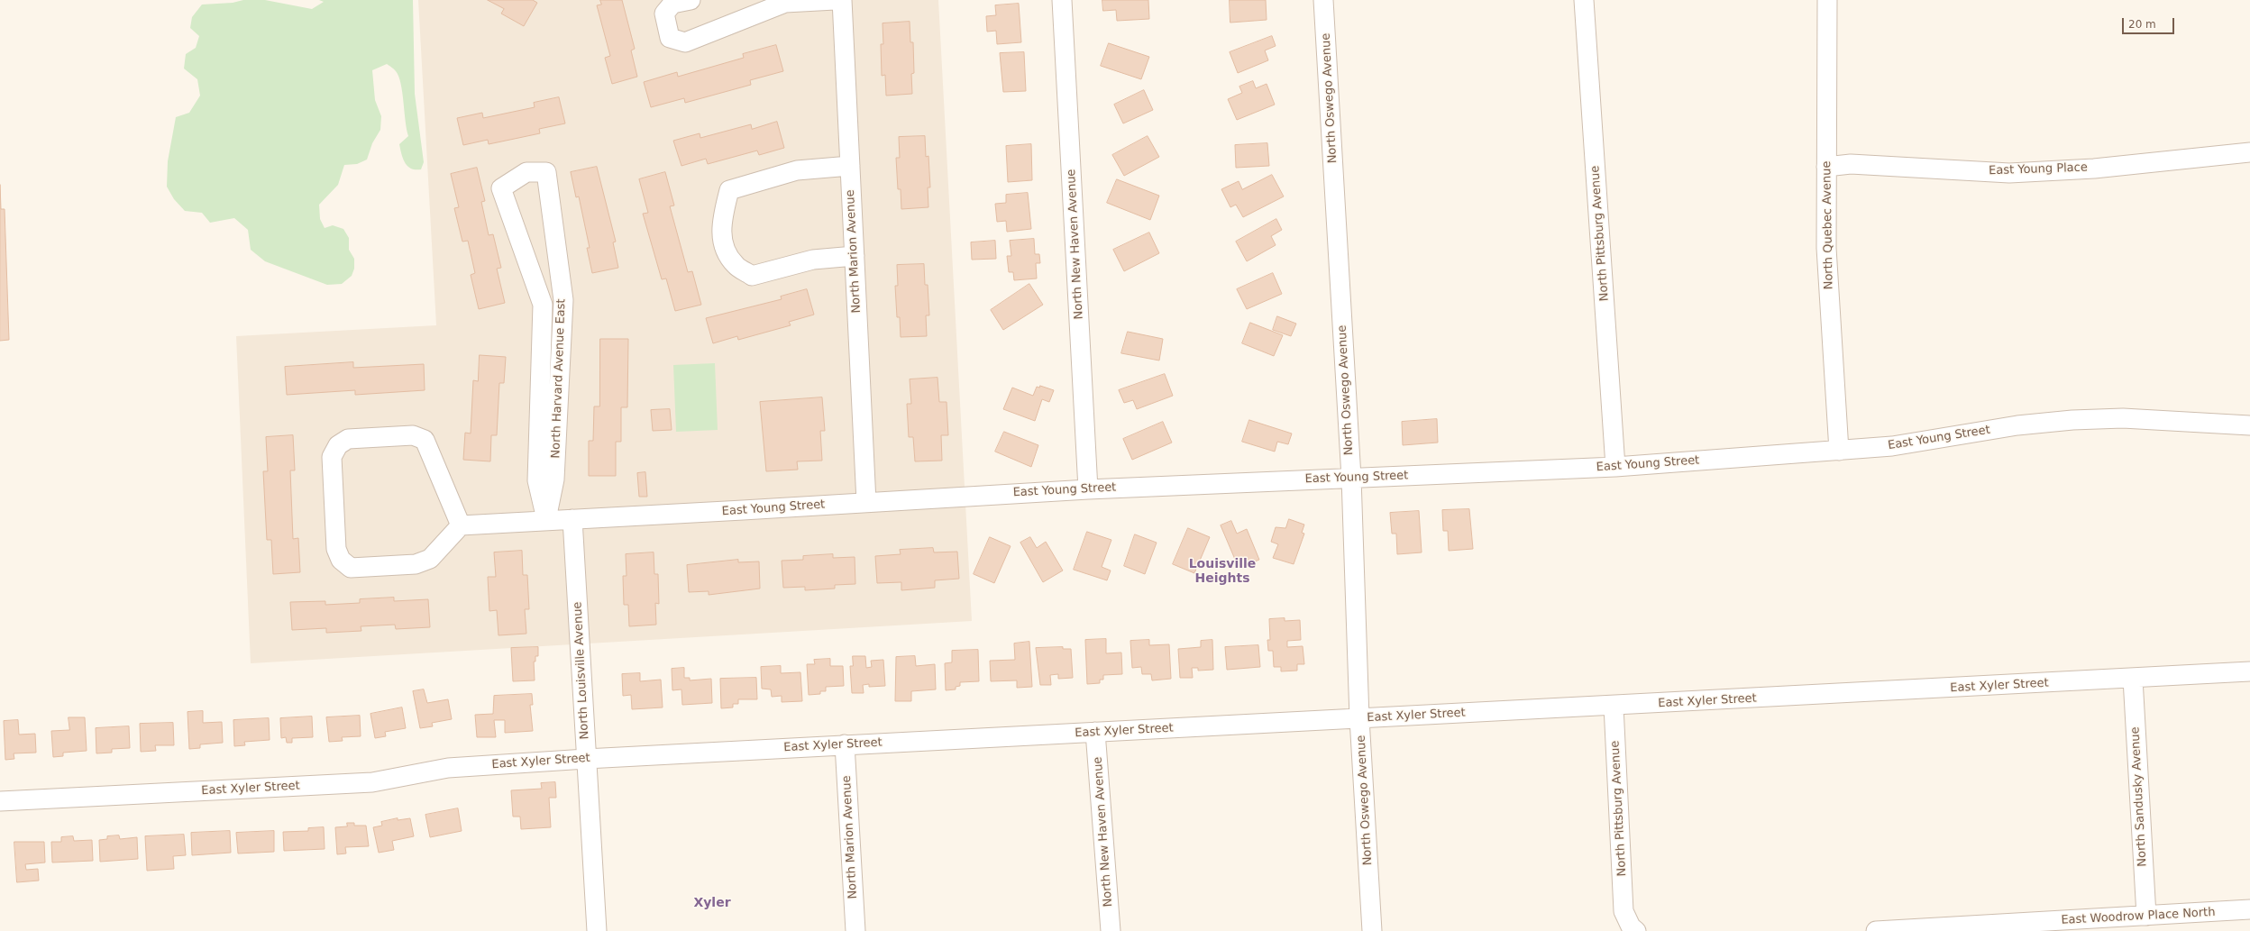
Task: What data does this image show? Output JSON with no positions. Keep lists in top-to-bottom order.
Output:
{
  "streets": {
    "street": [
      "North Oswego Avenue",
      "East Young Place",
      "North Quebec Avenue",
      "North Pittsburg Avenue",
      "North New Haven Avenue",
      "North Marion Avenue",
      "North Harvard Avenue East",
      "East Young Street",
      "North Louisville Avenue",
      "East Xyler Street",
      "North Sandusky Avenue",
      "East Woodrow Place North"
    ]
  },
  "crossings": [
    ["North Oswego Avenue", "East Young Street"],
    ["North Oswego Avenue", "East Xyler Street"],
    ["East Young Place", "North Quebec Avenue"],
    ["North Quebec Avenue", "East Young Street"],
    ["North Pittsburg Avenue", "East Young Street"],
    ["North Pittsburg Avenue", "East Xyler Street"],
    ["North New Haven Avenue", "East Young Street"],
    ["North New Haven Avenue", "East Xyler Street"],
    ["North Marion Avenue", "East Young Street"],
    ["North Marion Avenue", "East Xyler Street"],
    ["North Harvard Avenue East", "East Young Street"],
    ["East Young Street", "North Louisville Avenue"],
    ["North Louisville Avenue", "East Xyler Street"],
    ["East Xyler Street", "North Sandusky Avenue"],
    ["North Sandusky Avenue", "East Woodrow Place North"]
  ],
  "districts": ["Louisville Heights", "Xyler"],
  "scale_bar": "20 m"
}
